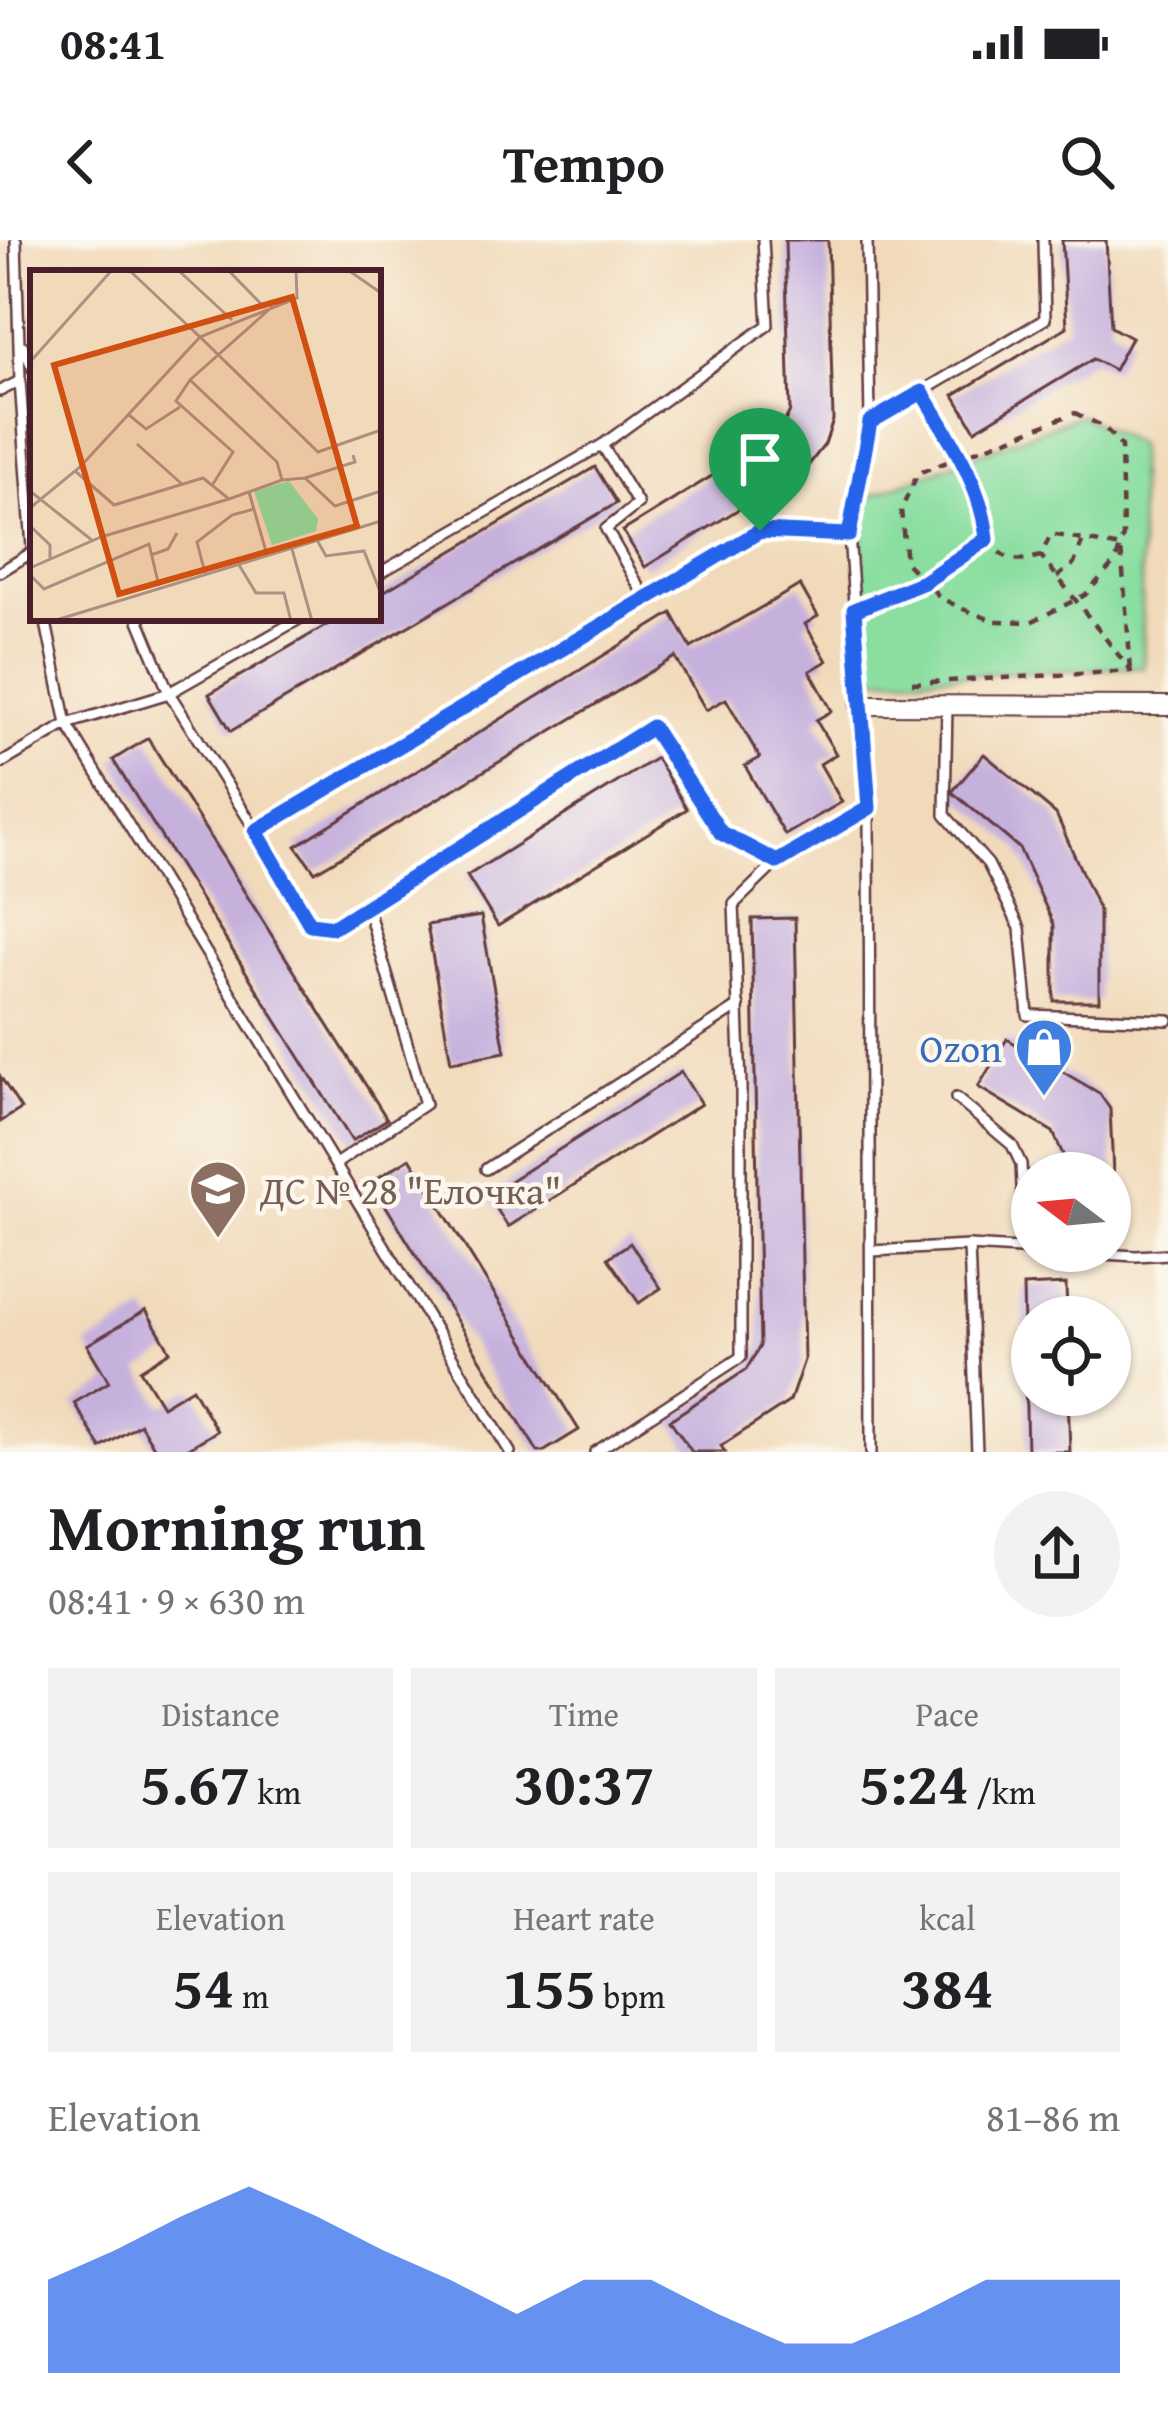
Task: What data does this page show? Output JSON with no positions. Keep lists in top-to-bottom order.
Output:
{
  "places": {
    "shop": ["Ozon"],
    "school or university": ["ДС № 28 \"Елочка\""]
  },
  "north": "left",
  "page": {
    "status": "08:41",
    "header": "Tempo",
    "heading": ["Morning run", "08:41 · 9 × 630 m"],
    "stats": [
      ["Distance", "5.67 km"],
      ["Time", "30:37"],
      ["Pace", "5:24 /km"],
      ["Elevation", "54 m"],
      ["Heart rate", "155 bpm"],
      ["kcal", "384"]
    ],
    "chart": ["Elevation", "81–86 m"]
  }
}
